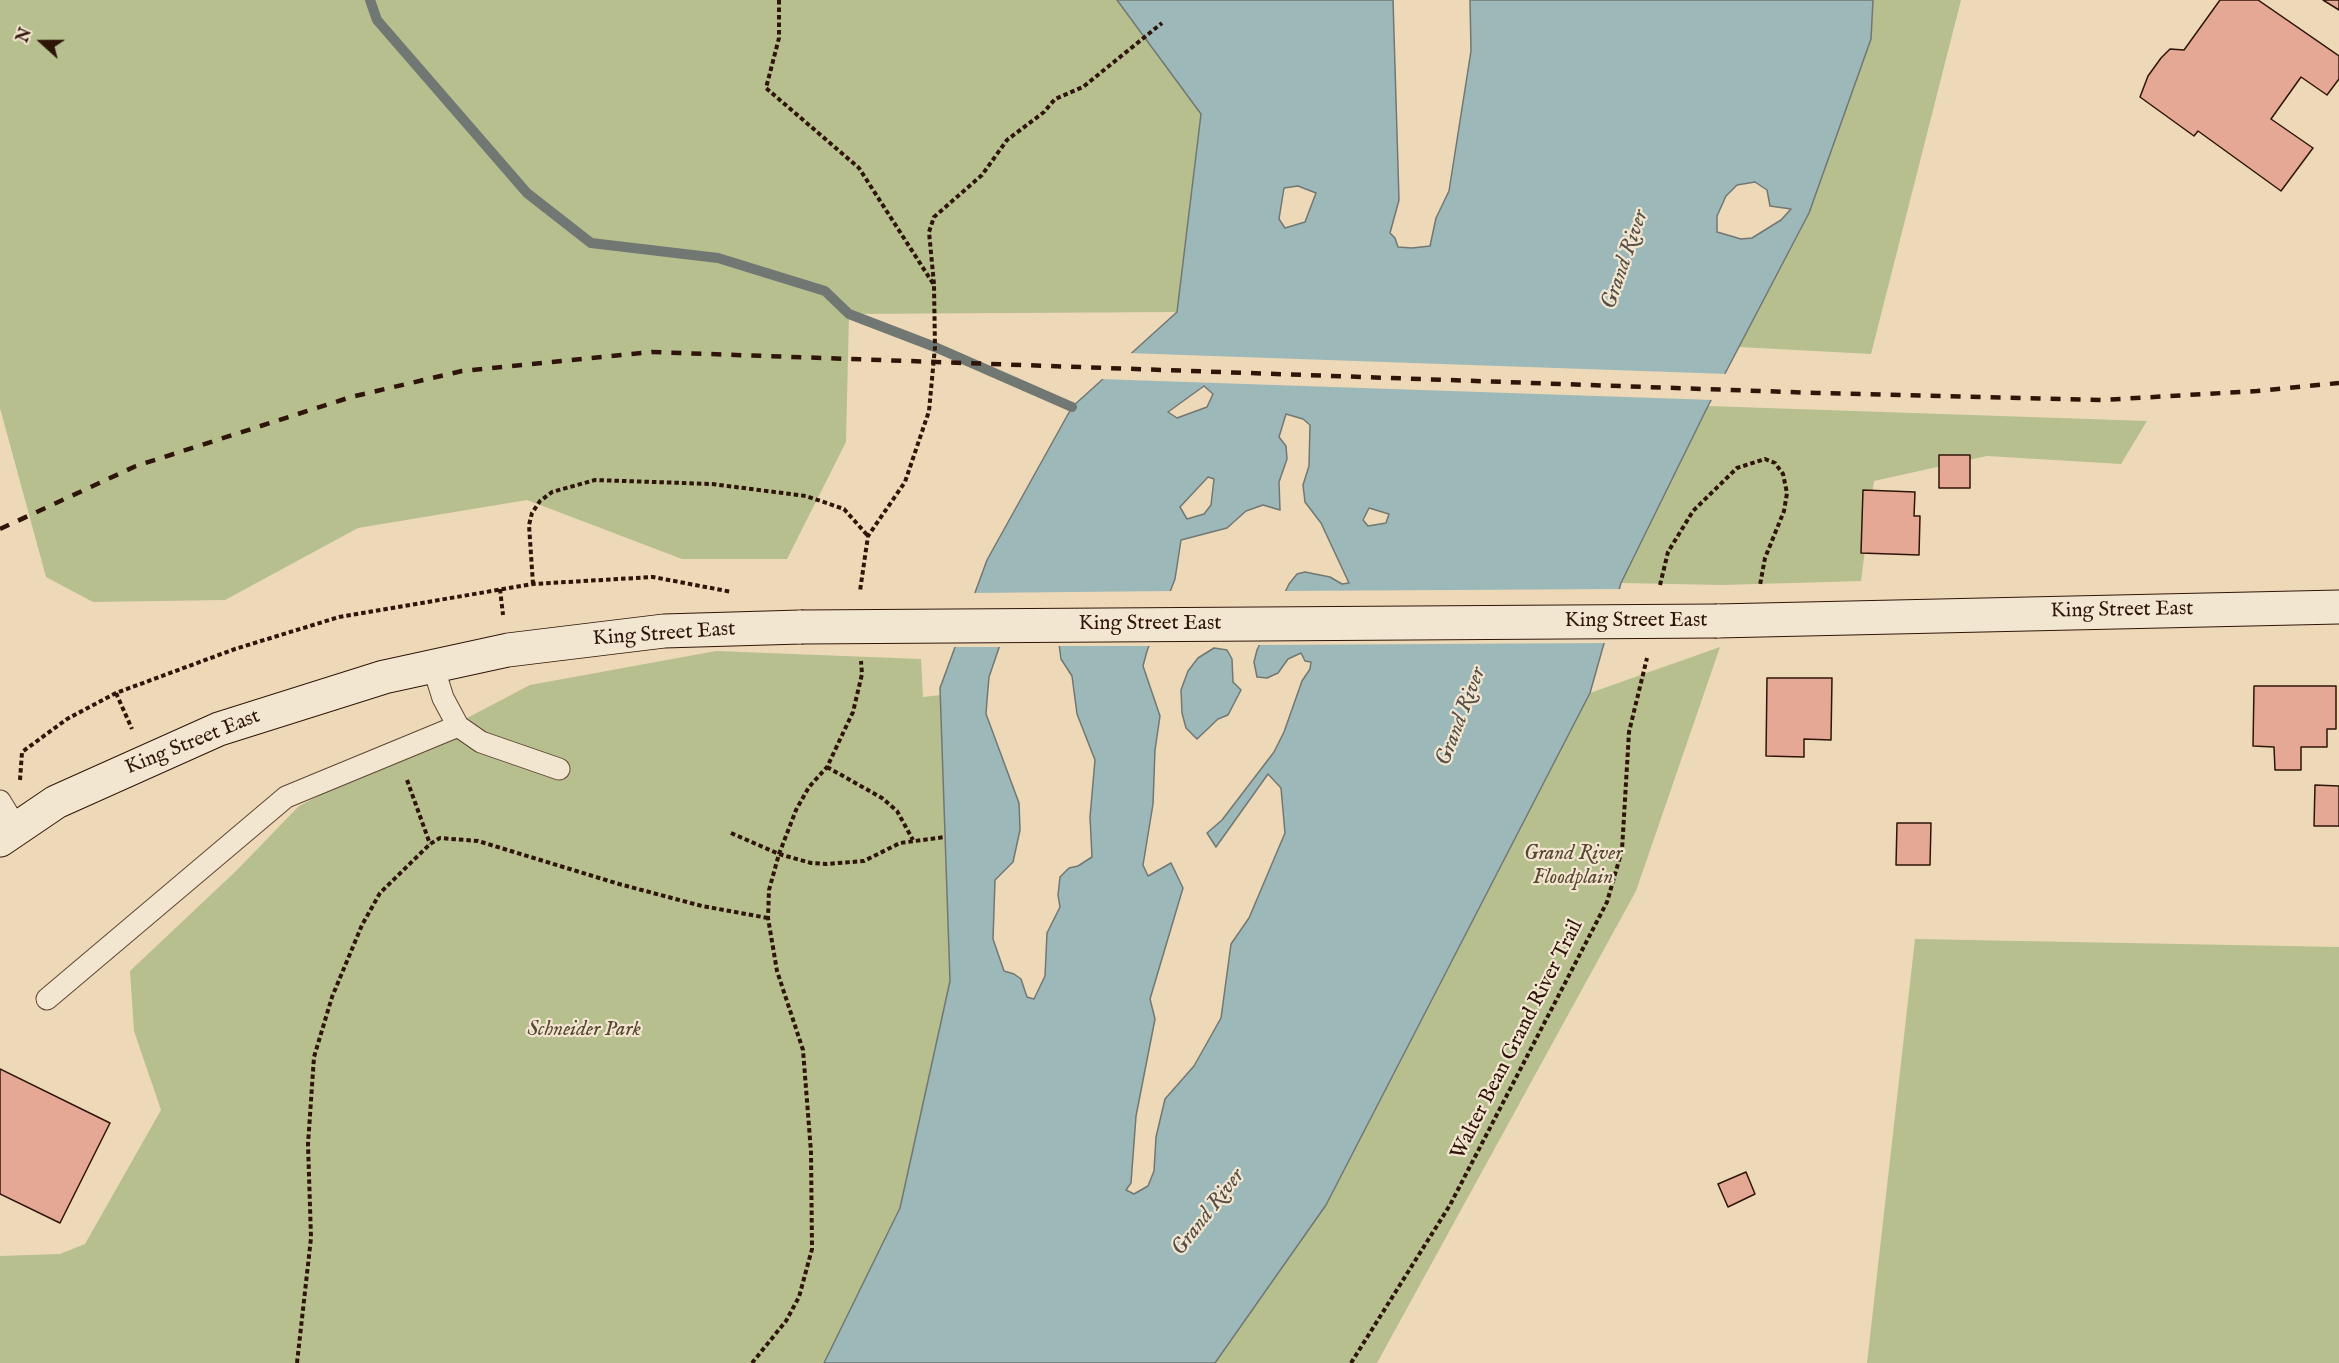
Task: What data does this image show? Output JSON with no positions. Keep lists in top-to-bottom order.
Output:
{
  "streets": {
    "main road": ["King Street East"],
    "path": ["Walter Bean Grand River Trail"]
  },
  "water": ["Grand River"],
  "parks": ["Grand River Floodplain", "Schneider Park"],
  "north": "left"
}
